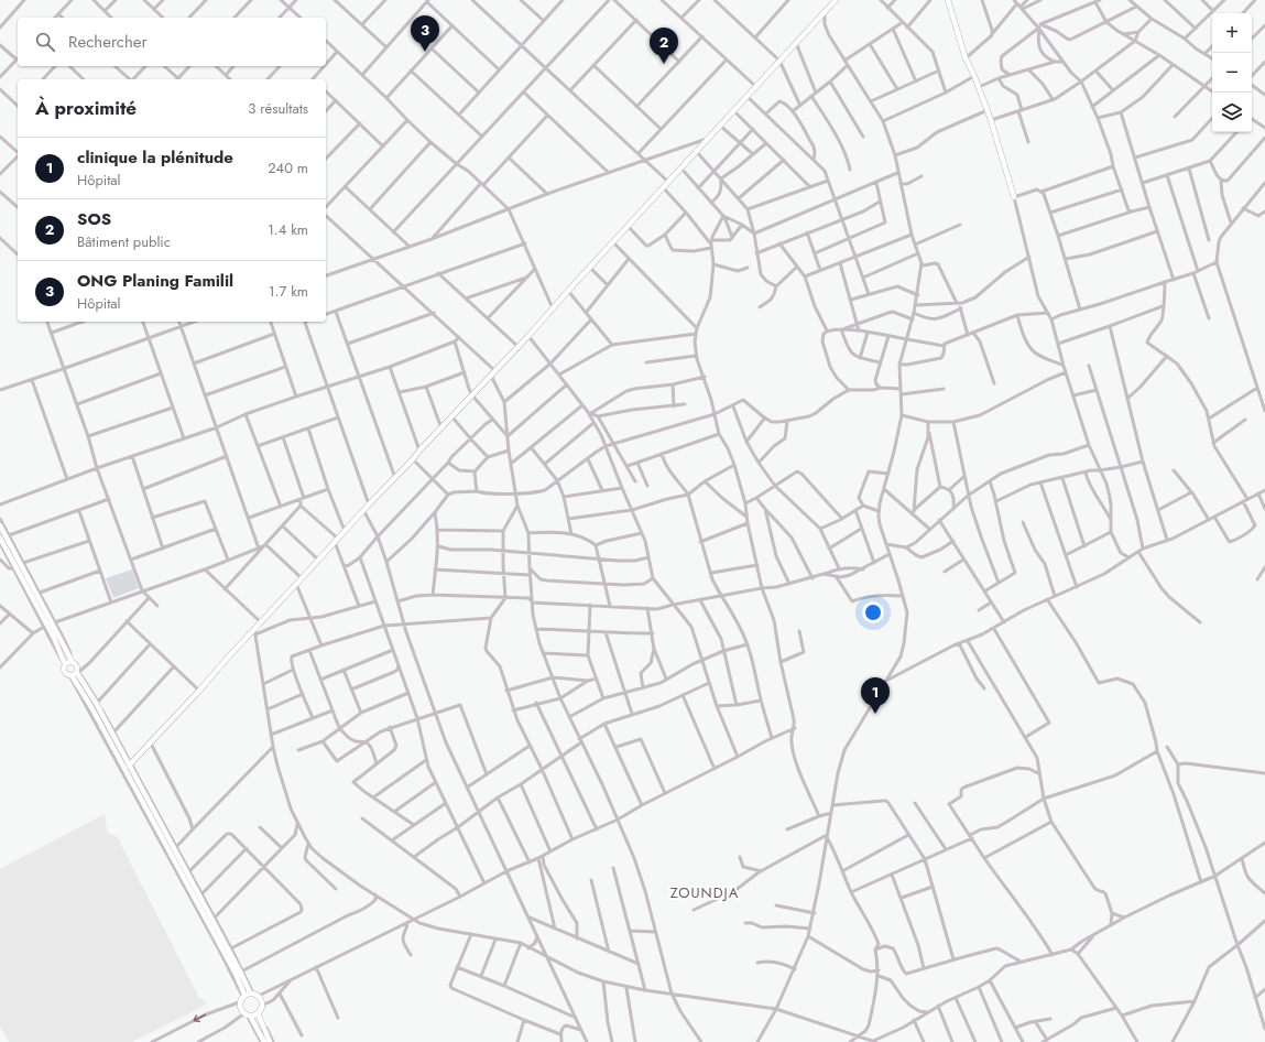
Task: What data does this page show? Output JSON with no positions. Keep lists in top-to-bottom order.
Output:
{
  "districts": ["ZOUNDJA"],
  "page": {
    "map_buttons": ["+", "−"],
    "pins": ["3", "2", "1"],
    "search": "Rechercher",
    "heading": ["À proximité", "3 résultats"],
    "list": [
      {
        "mark": "1",
        "name": "clinique la plénitude",
        "note": "Hôpital",
        "value": "240 m"
      },
      {
        "mark": "2",
        "name": "SOS",
        "note": "Bâtiment public",
        "value": "1.4 km"
      },
      {
        "mark": "3",
        "name": "ONG Planing Familil",
        "note": "Hôpital",
        "value": "1.7 km"
      }
    ]
  }
}
